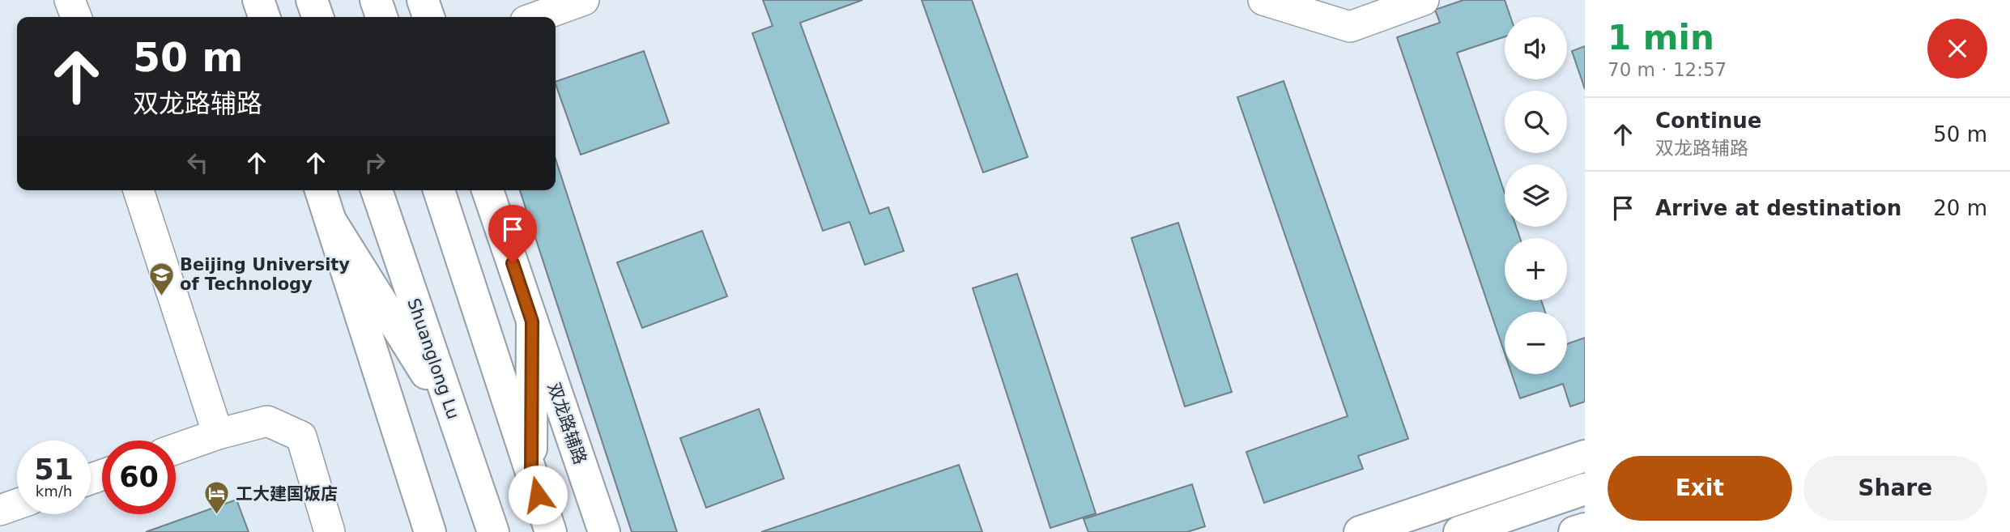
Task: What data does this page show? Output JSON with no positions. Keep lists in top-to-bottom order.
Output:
{
  "streets": {
    "main road": ["Shuanglong Lu", "双龙路辅路"]
  },
  "places": {
    "school or university": ["Beijing University of Technology"],
    "hotel": ["工大建国饭店"]
  },
  "page": {
    "heading": ["1 min", "70 m · 12:57"],
    "map_buttons": ["+", "−"],
    "turn": ["50 m", "双龙路辅路"],
    "list": [
      {
        "name": "Continue",
        "note": "双龙路辅路",
        "value": "50 m"
      },
      {
        "name": "Arrive at destination",
        "value": "20 m"
      }
    ],
    "speed": "51 km/h",
    "limit": "60",
    "buttons": ["Exit", "Share"]
  }
}
